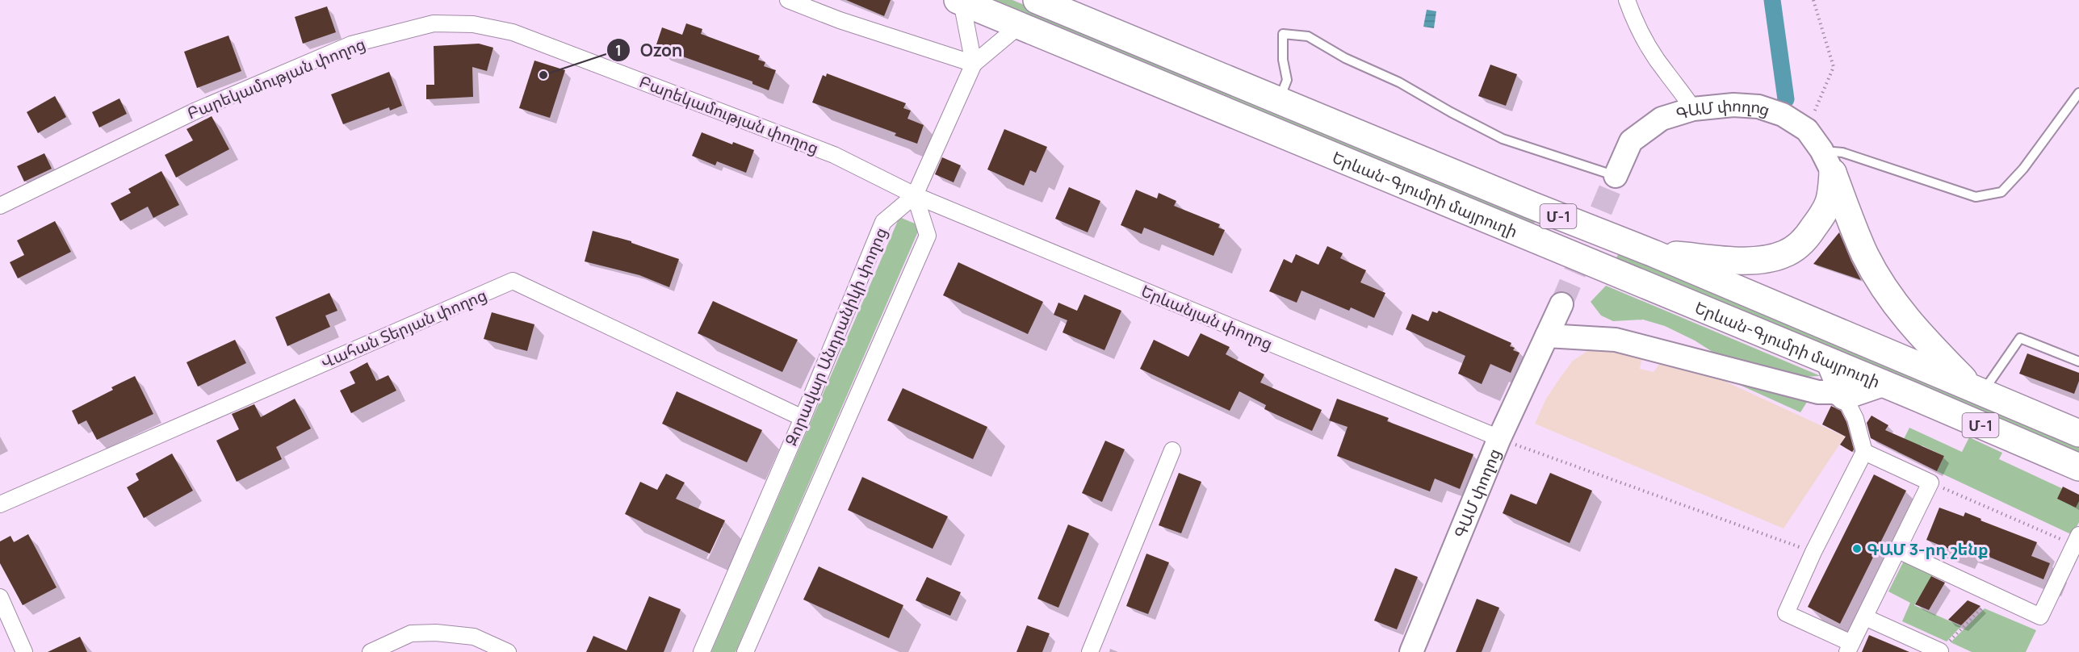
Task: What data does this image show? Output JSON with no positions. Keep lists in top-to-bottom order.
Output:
{
  "streets": {
    "highway": ["Երևան-Գյումրի մայրուղի", "Մ-1"],
    "street": [
      "Բարեկամության փողոց",
      "ԳԱՄ փողոց",
      "Երևանյան փողոց",
      "Վահան Տերյան փողոց",
      "Զորավար Անդրանիկի փողոց"
    ]
  },
  "crossings": [
    ["Բարեկամության փողոց", "Երևանյան փողոց"],
    ["Բարեկամության փողոց", "Զորավար Անդրանիկի փողոց"],
    ["ԳԱՄ փողոց", "Երևանյան փողոց"],
    ["Երևանյան փողոց", "Զորավար Անդրանիկի փողոց"],
    ["Վահան Տերյան փողոց", "Զորավար Անդրանիկի փողոց"]
  ],
  "places": ["Ozon", "ԳԱՄ 3-րդ շենք"]
}
